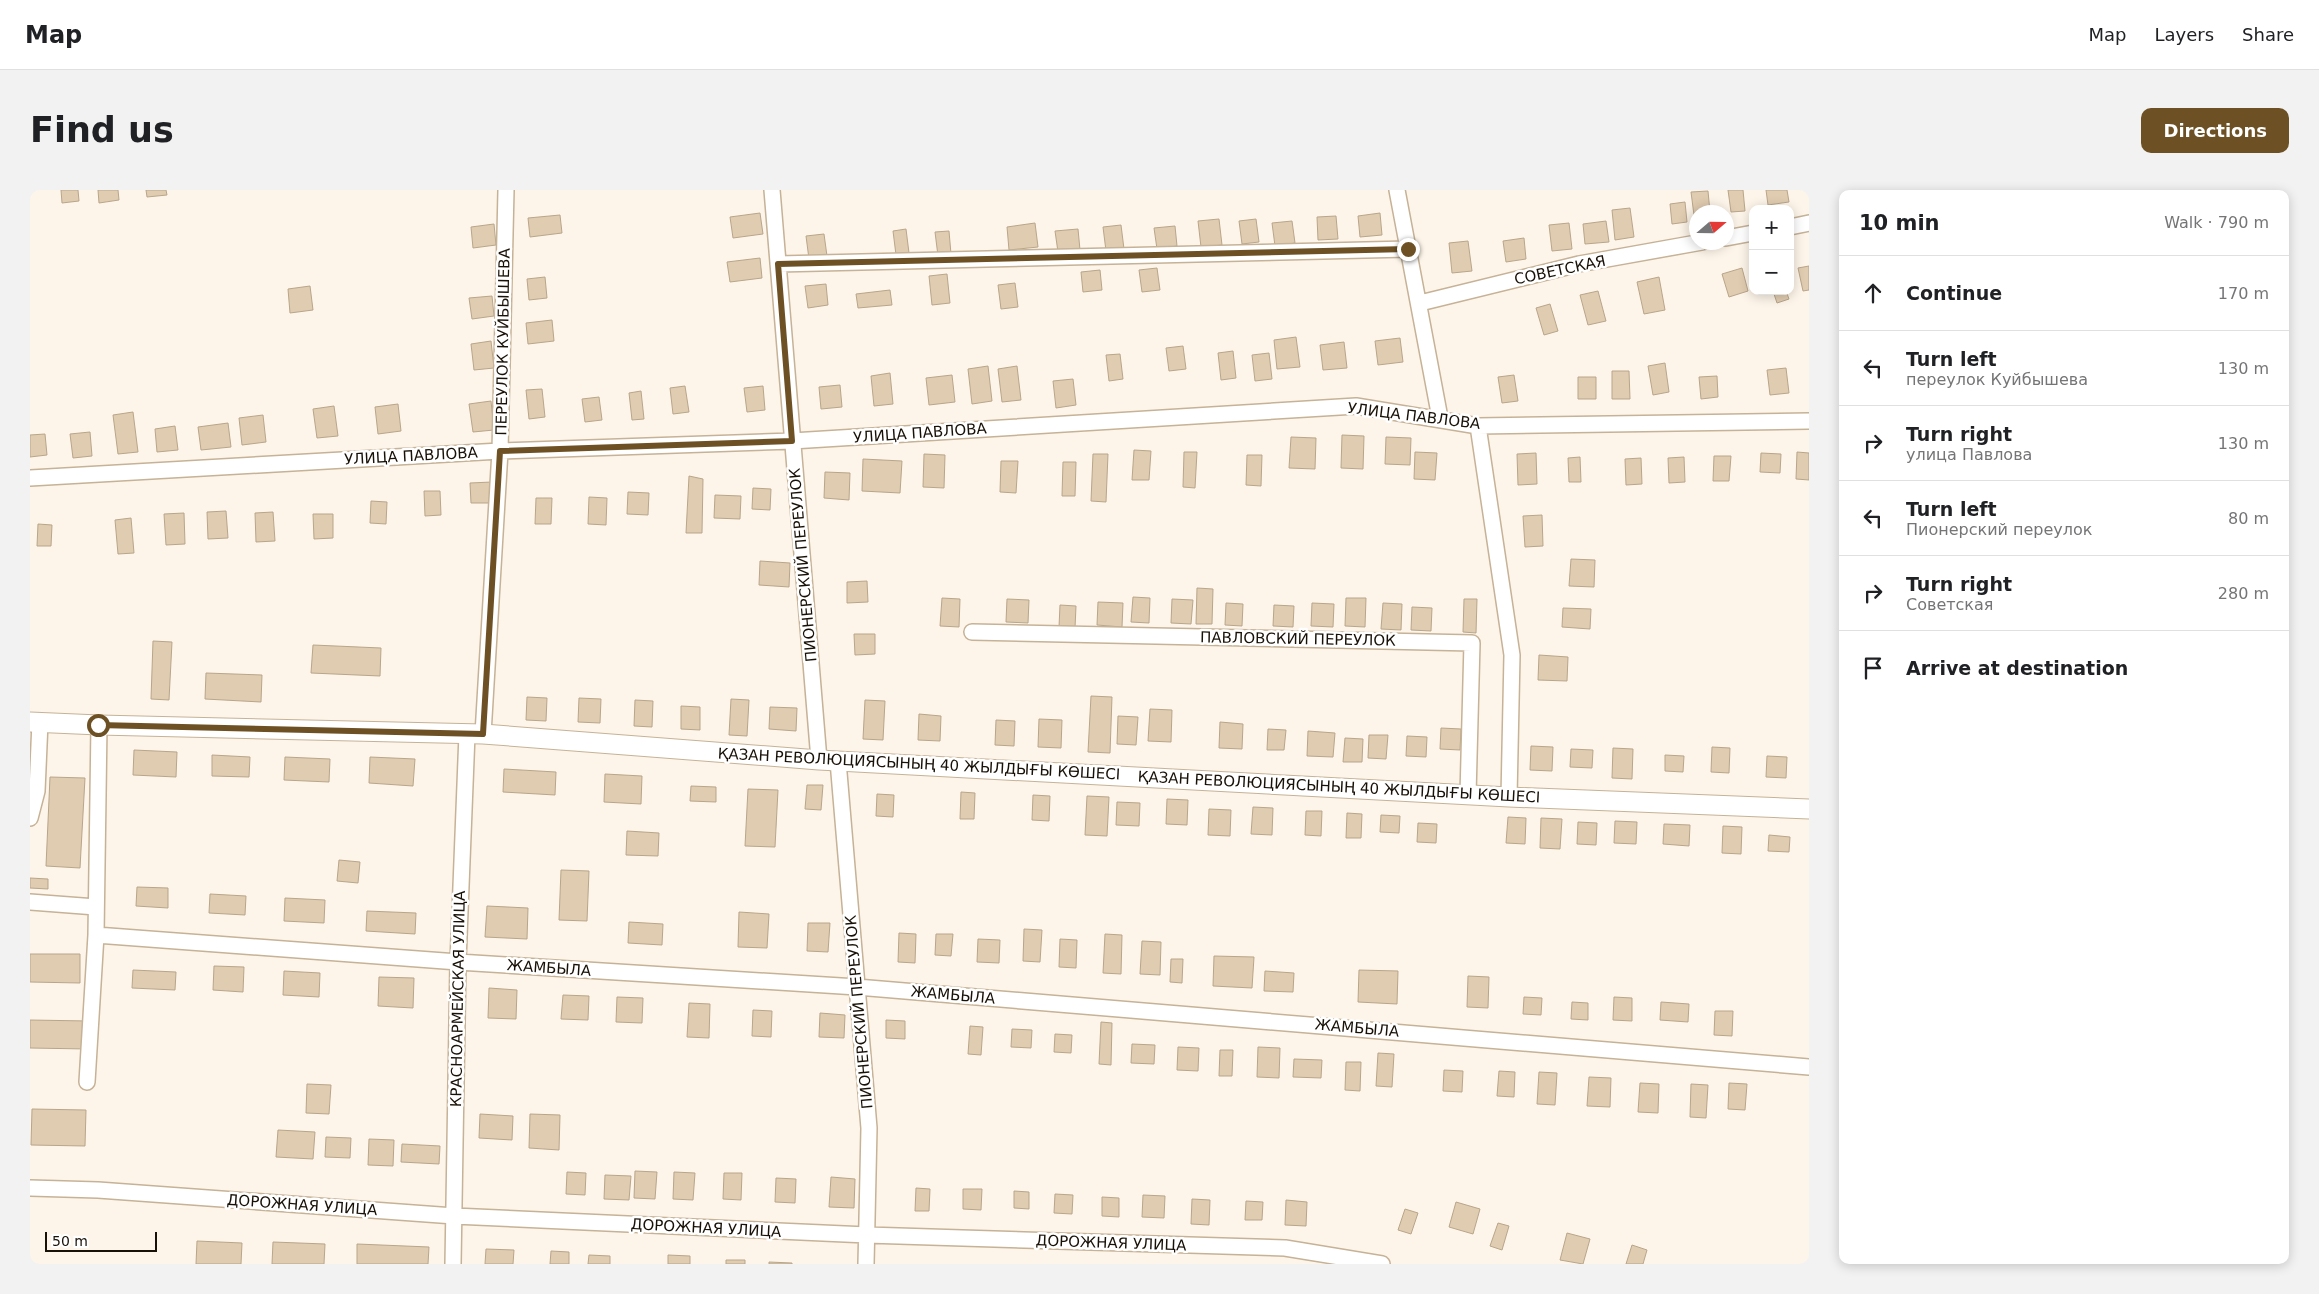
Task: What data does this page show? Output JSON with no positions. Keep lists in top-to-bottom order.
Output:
{
  "streets": {
    "street": [
      "СОВЕТСКАЯ",
      "ПЕРЕУЛОК КУЙБЫШЕВА",
      "УЛИЦА ПАВЛОВА",
      "ПИОНЕРСКИЙ ПЕРЕУЛОК",
      "ПАВЛОВСКИЙ ПЕРЕУЛОК",
      "ҚАЗАН РЕВОЛЮЦИЯСЫНЫҢ 40 ЖЫЛДЫҒЫ КӨШЕСІ",
      "ЖАМБЫЛА",
      "КРАСНОАРМЕЙСКАЯ УЛИЦА",
      "ДОРОЖНАЯ УЛИЦА"
    ]
  },
  "crossings": [
    ["ПЕРЕУЛОК КУЙБЫШЕВА", "УЛИЦА ПАВЛОВА"],
    ["ПЕРЕУЛОК КУЙБЫШЕВА", "ҚАЗАН РЕВОЛЮЦИЯСЫНЫҢ 40 ЖЫЛДЫҒЫ КӨШЕСІ"],
    ["ПЕРЕУЛОК КУЙБЫШЕВА", "КРАСНОАРМЕЙСКАЯ УЛИЦА"],
    ["УЛИЦА ПАВЛОВА", "ПИОНЕРСКИЙ ПЕРЕУЛОК"],
    ["ПИОНЕРСКИЙ ПЕРЕУЛОК", "ҚАЗАН РЕВОЛЮЦИЯСЫНЫҢ 40 ЖЫЛДЫҒЫ КӨШЕСІ"],
    ["ПИОНЕРСКИЙ ПЕРЕУЛОК", "ЖАМБЫЛА"],
    ["ПИОНЕРСКИЙ ПЕРЕУЛОК", "ДОРОЖНАЯ УЛИЦА"],
    ["ПАВЛОВСКИЙ ПЕРЕУЛОК", "ҚАЗАН РЕВОЛЮЦИЯСЫНЫҢ 40 ЖЫЛДЫҒЫ КӨШЕСІ"],
    ["ҚАЗАН РЕВОЛЮЦИЯСЫНЫҢ 40 ЖЫЛДЫҒЫ КӨШЕСІ", "КРАСНОАРМЕЙСКАЯ УЛИЦА"],
    ["ЖАМБЫЛА", "КРАСНОАРМЕЙСКАЯ УЛИЦА"],
    ["КРАСНОАРМЕЙСКАЯ УЛИЦА", "ДОРОЖНАЯ УЛИЦА"]
  ],
  "scale_bar": "50 m",
  "north": "right",
  "page": {
    "header": "Map",
    "nav": ["Map", "Layers", "Share"],
    "buttons": "Directions",
    "title": "Find us",
    "heading": ["10 min", "Walk · 790 m"],
    "map_buttons": ["+", "−"],
    "list": [
      ["Continue", "170 m"],
      ["Turn left", "переулок Куйбышева", "130 m"],
      ["Turn right", "улица Павлова", "130 m"],
      ["Turn left", "Пионерский переулок", "80 m"],
      ["Turn right", "Советская", "280 m"],
      "Arrive at destination"
    ],
    "scale": "50 m"
  }
}
